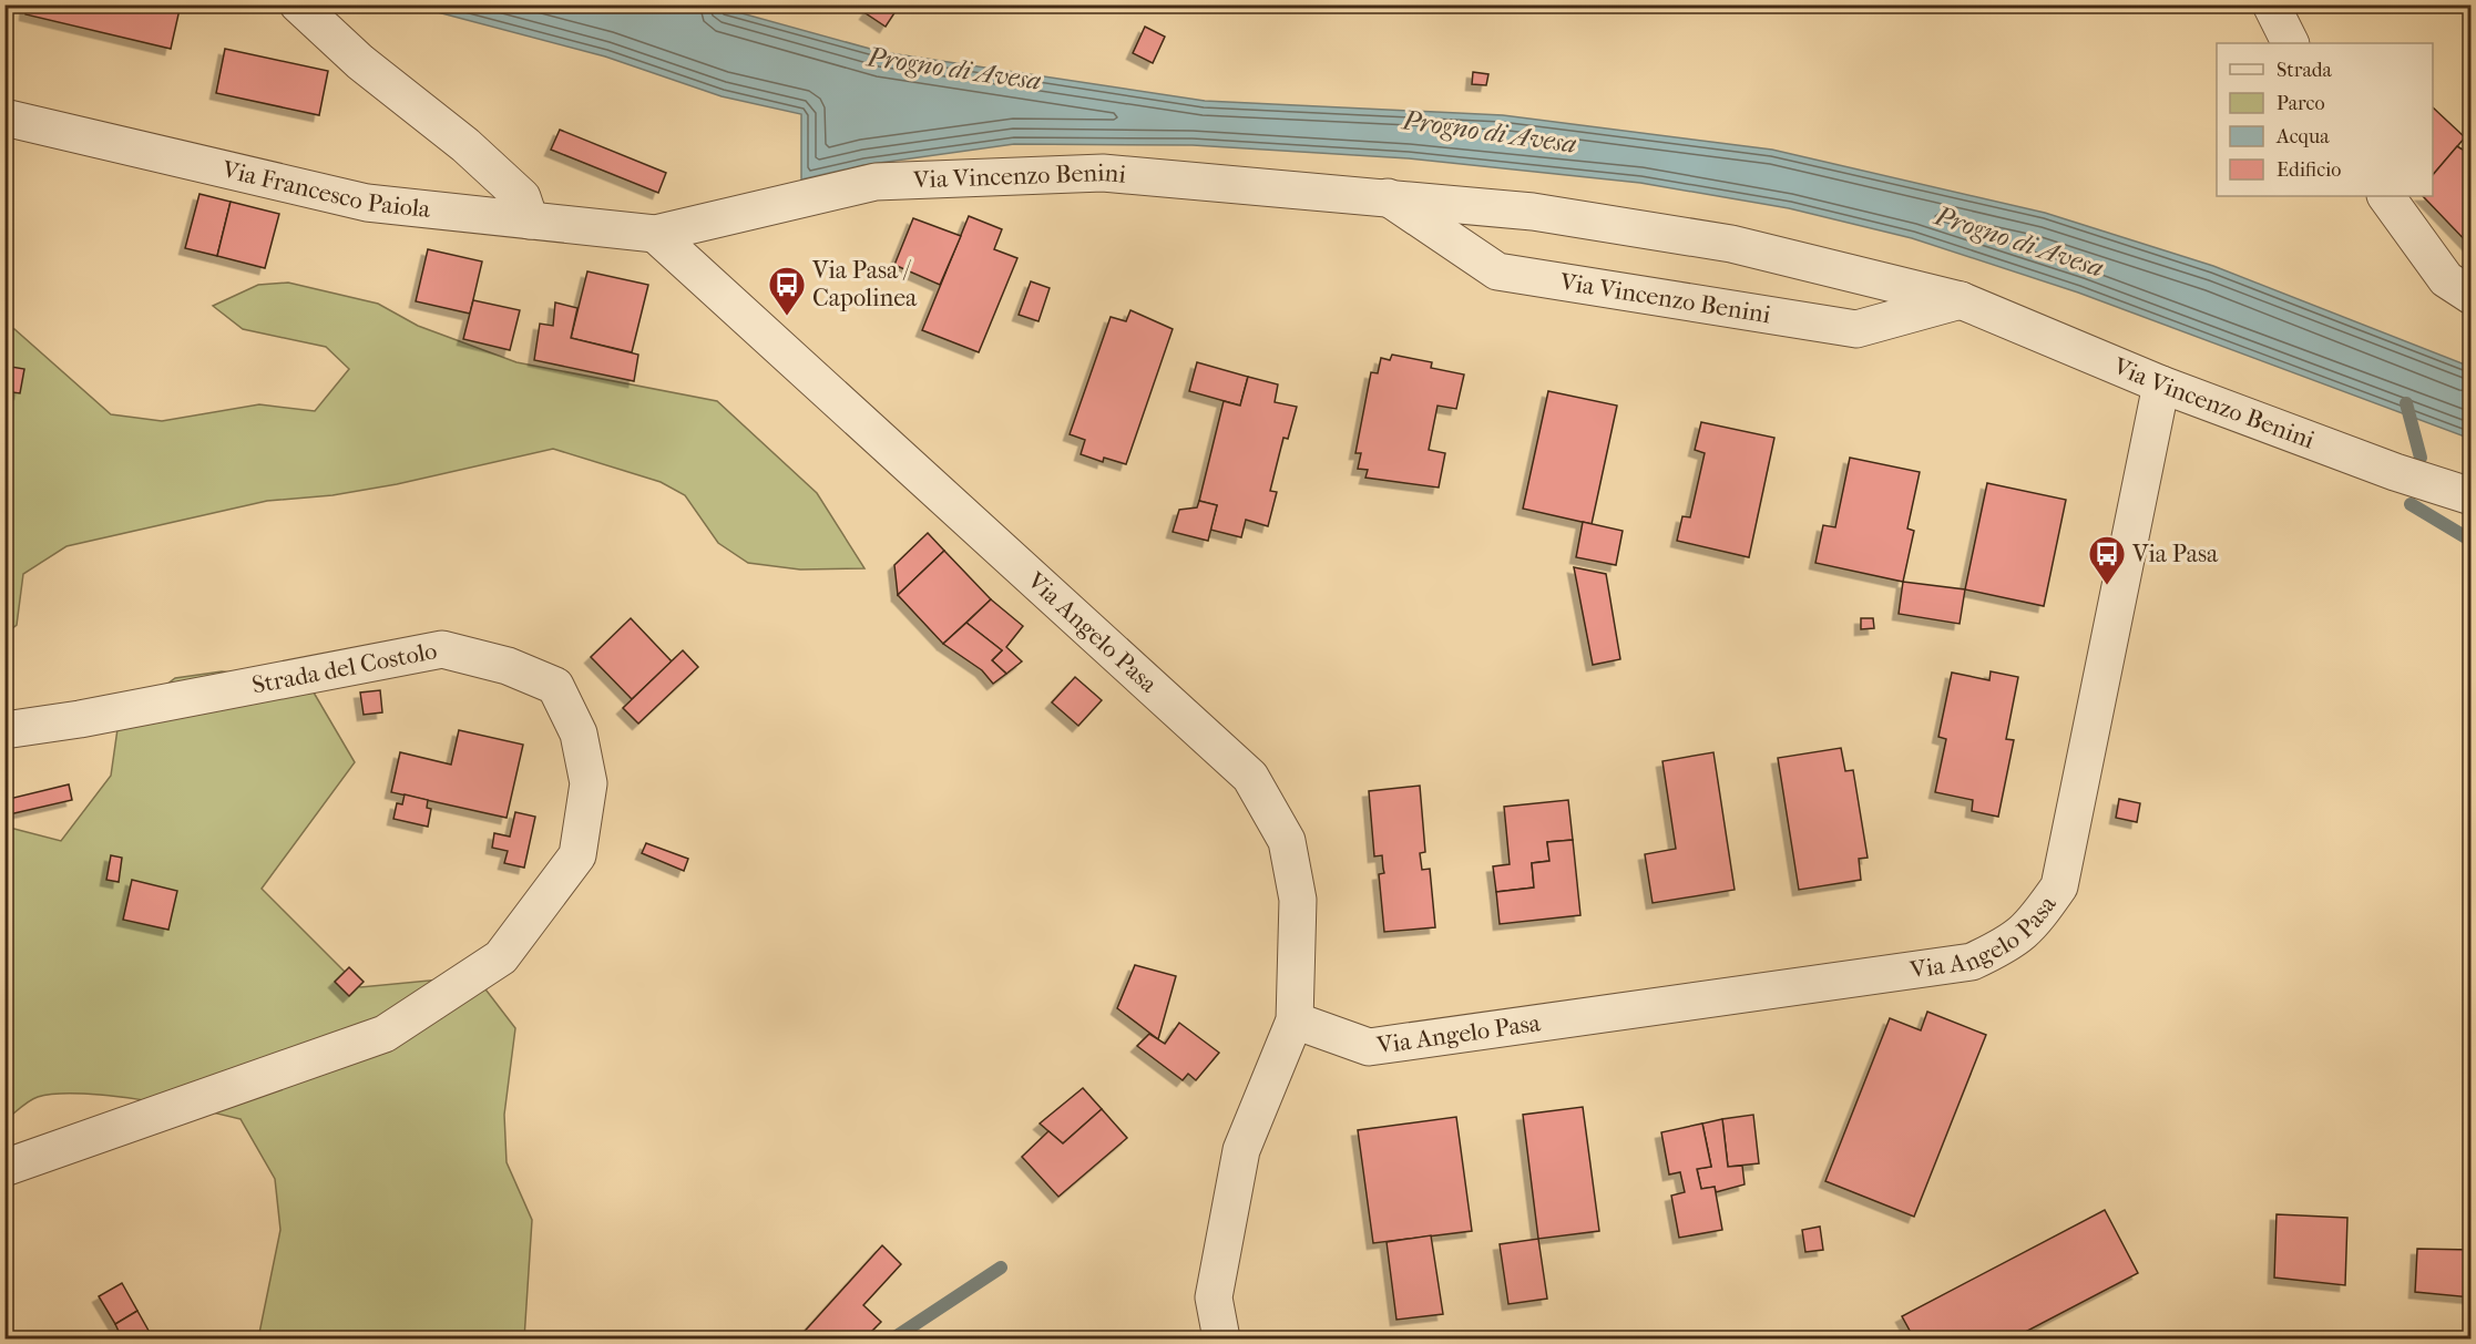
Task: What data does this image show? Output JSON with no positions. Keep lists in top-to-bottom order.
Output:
{
  "streets": {
    "street": [
      "Via Vincenzo Benini",
      "Via Francesco Paiola",
      "Via Angelo Pasa",
      "Strada del Costolo"
    ]
  },
  "crossings": [
    ["Via Vincenzo Benini", "Via Francesco Paiola"],
    ["Via Vincenzo Benini", "Via Angelo Pasa"],
    ["Via Francesco Paiola", "Via Angelo Pasa"]
  ],
  "water": ["Progno di Avesa"],
  "places": {
    "bus stop": ["Via Pasa / Capolinea", "Via Pasa"]
  },
  "legend": [
    "Strada",
    "Parco",
    "Acqua",
    "Edificio"
  ]
}
